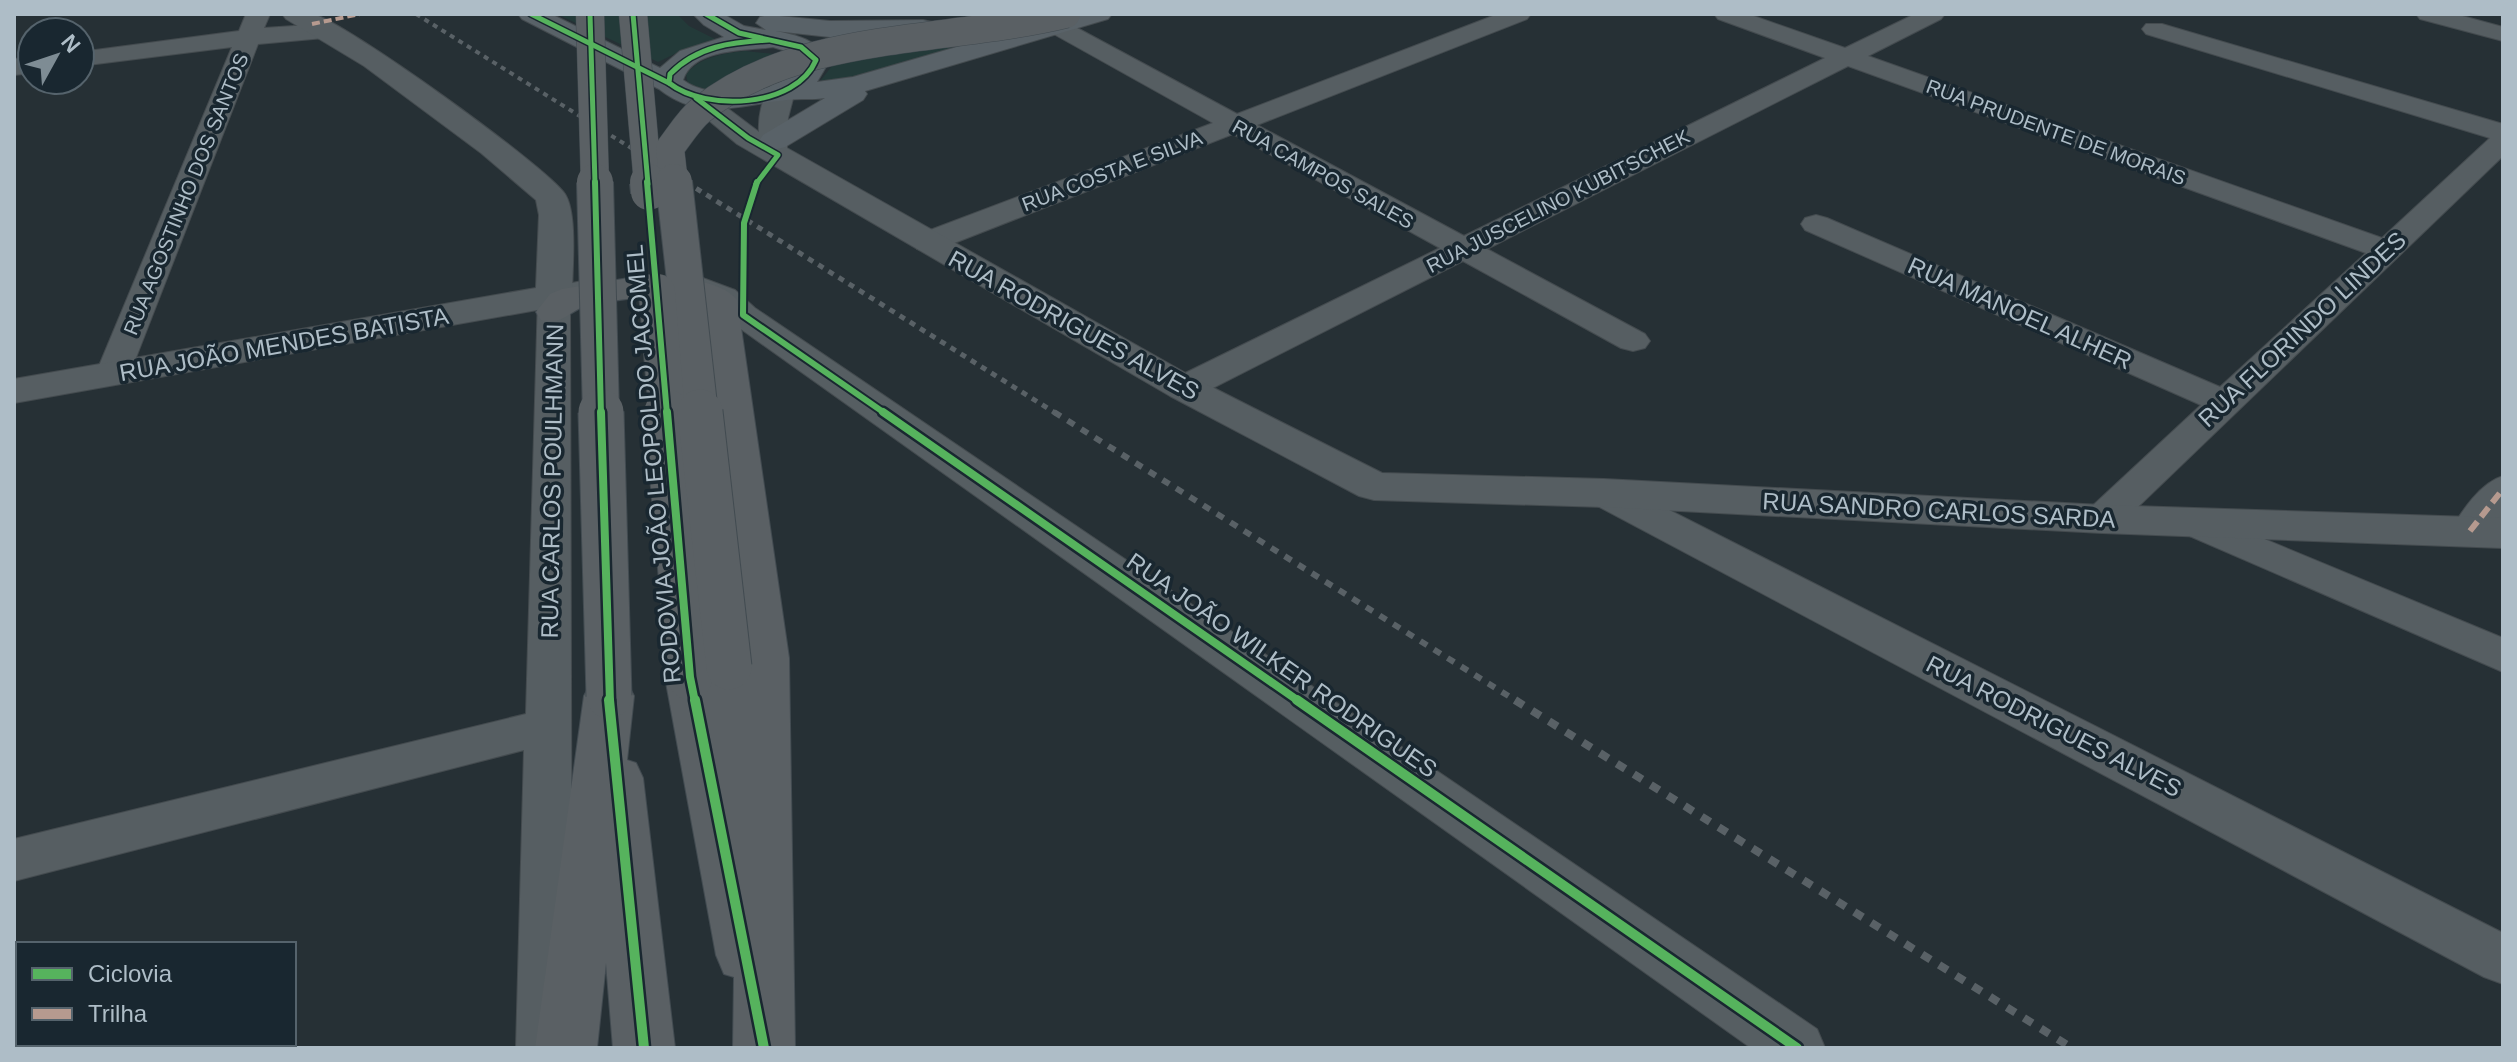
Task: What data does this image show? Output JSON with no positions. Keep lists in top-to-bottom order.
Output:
{
  "streets": {
    "highway": ["RODOVIA JOÃO LEOPOLDO JACOMEL"],
    "street": [
      "RUA PRUDENTE DE MORAIS",
      "RUA COSTA E SILVA",
      "RUA CAMPOS SALES",
      "RUA AGOSTINHO DOS SANTOS",
      "RUA JUSCELINO KUBITSCHEK",
      "RUA MANOEL ALHER",
      "RUA RODRIGUES ALVES",
      "RUA FLORINDO LINDES",
      "RUA JOÃO MENDES BATISTA",
      "RUA CARLOS POULHMANN",
      "RUA SANDRO CARLOS SARDA",
      "RUA JOÃO WILKER RODRIGUES"
    ]
  },
  "crossings": [
    ["RUA PRUDENTE DE MORAIS", "RUA JUSCELINO KUBITSCHEK"],
    ["RUA PRUDENTE DE MORAIS", "RUA FLORINDO LINDES"],
    ["RUA COSTA E SILVA", "RUA CAMPOS SALES"],
    ["RUA COSTA E SILVA", "RUA RODRIGUES ALVES"],
    ["RUA CAMPOS SALES", "RUA JUSCELINO KUBITSCHEK"],
    ["RUA AGOSTINHO DOS SANTOS", "RUA JOÃO MENDES BATISTA"],
    ["RUA JUSCELINO KUBITSCHEK", "RUA RODRIGUES ALVES"],
    ["RUA MANOEL ALHER", "RUA FLORINDO LINDES"],
    ["RUA RODRIGUES ALVES", "RUA SANDRO CARLOS SARDA"],
    ["RUA FLORINDO LINDES", "RUA SANDRO CARLOS SARDA"],
    ["RUA JOÃO MENDES BATISTA", "RUA CARLOS POULHMANN"],
    ["RUA JOÃO MENDES BATISTA", "RUA JOÃO WILKER RODRIGUES"],
    ["RUA CARLOS POULHMANN", "RUA JOÃO WILKER RODRIGUES"]
  ],
  "legend": ["Ciclovia", "Trilha"],
  "north": "top right"
}
